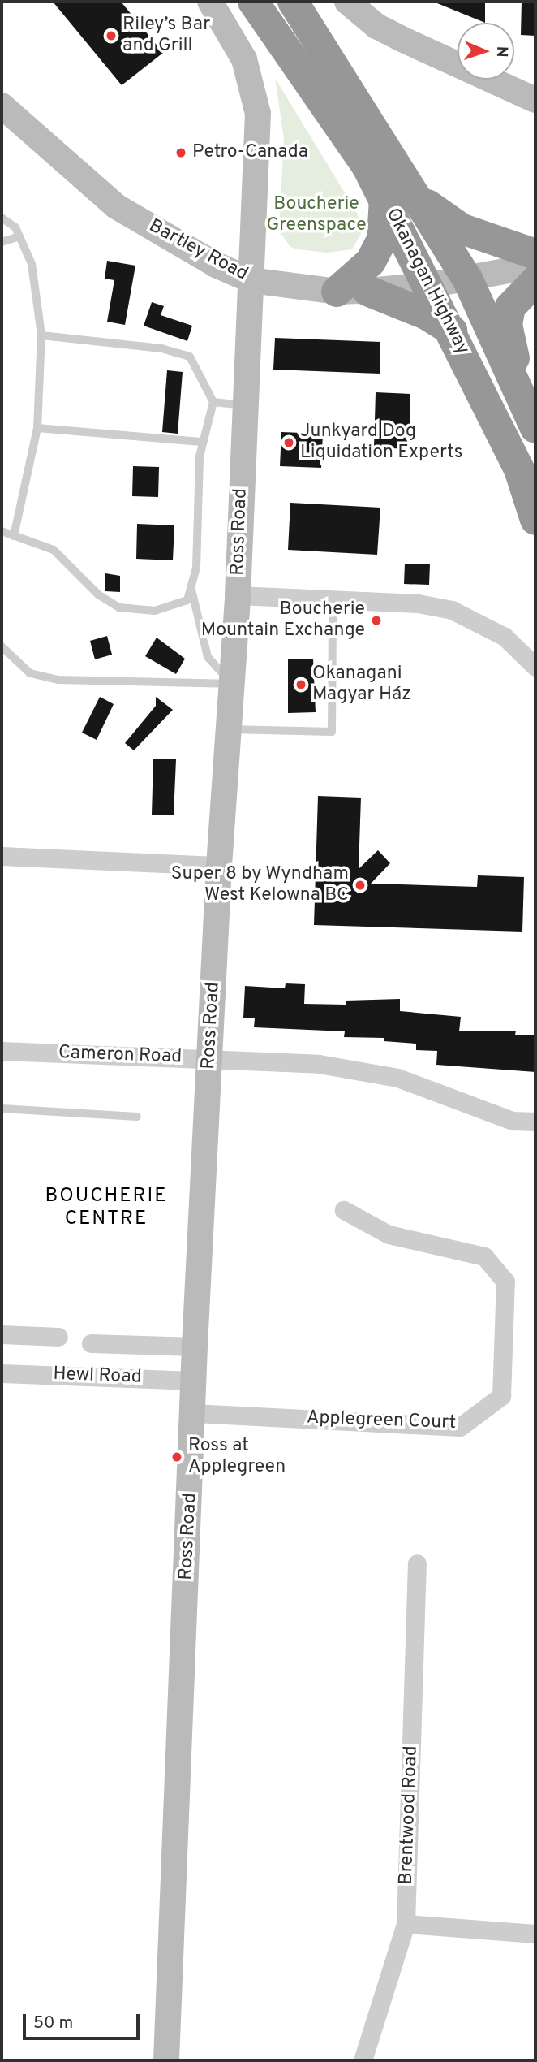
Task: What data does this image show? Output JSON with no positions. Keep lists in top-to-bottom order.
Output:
{
  "streets": {
    "highway": ["Okanagan Highway"],
    "street": [
      "Bartley Road",
      "Ross Road",
      "Cameron Road",
      "Hewl Road",
      "Applegreen Court",
      "Brentwood Road"
    ]
  },
  "crossings": [
    ["Bartley Road", "Okanagan Highway"],
    ["Bartley Road", "Ross Road"],
    ["Ross Road", "Cameron Road"],
    ["Ross Road", "Hewl Road"],
    ["Ross Road", "Applegreen Court"]
  ],
  "districts": ["BOUCHERIE CENTRE"],
  "parks": ["Boucherie Greenspace"],
  "places": [
    "Riley’s Bar and Grill",
    "Petro-Canada",
    "Junkyard Dog Liquidation Experts",
    "Boucherie Mountain Exchange",
    "Okanagani Magyar Ház",
    "Super 8 by Wyndham West Kelowna BC",
    "Ross at Applegreen"
  ],
  "scale_bar": "50 m",
  "north": "right"
}
